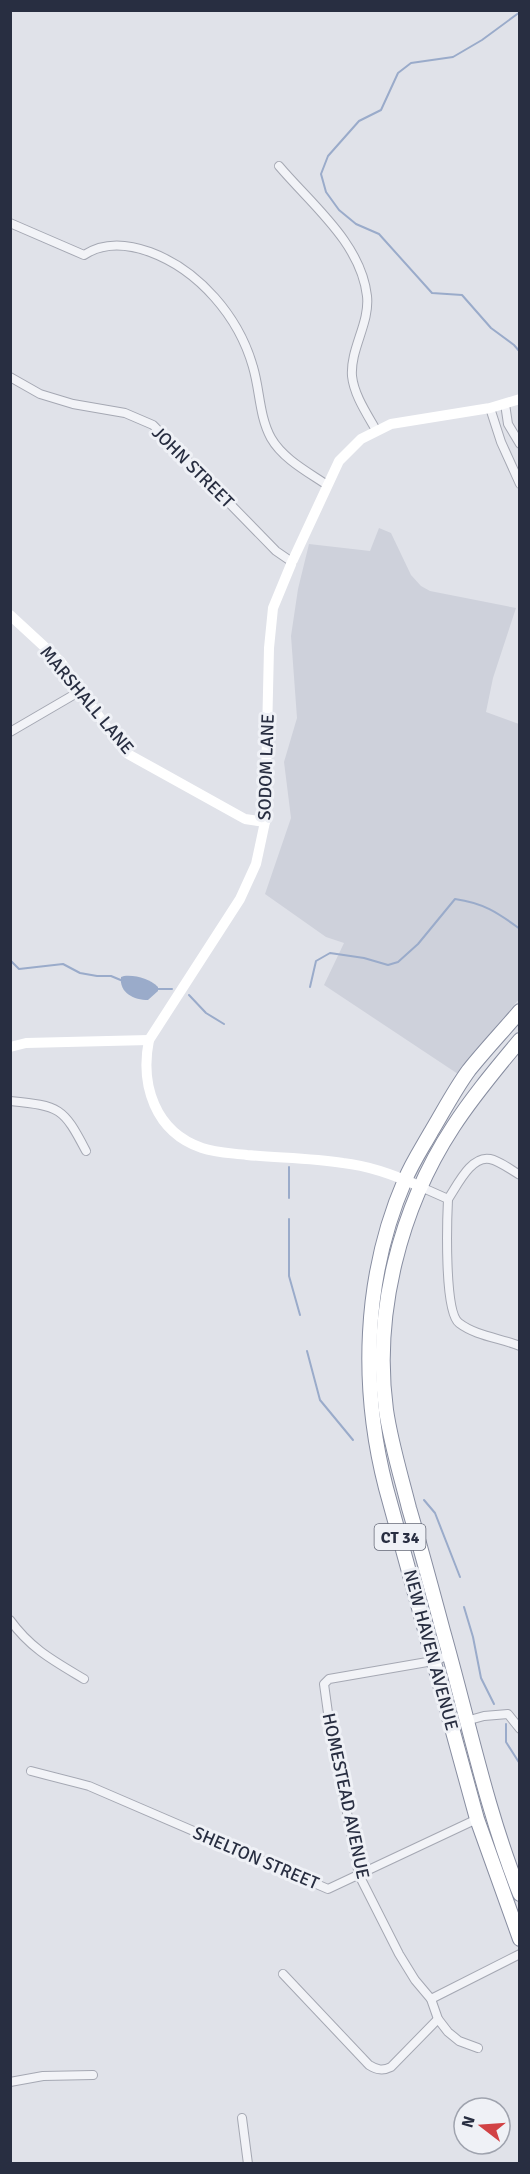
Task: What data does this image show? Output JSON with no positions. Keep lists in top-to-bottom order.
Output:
{
  "streets": {
    "highway": ["CT 34", "NEW HAVEN AVENUE"],
    "street": [
      "JOHN STREET",
      "MARSHALL LANE",
      "SODOM LANE",
      "HOMESTEAD AVENUE",
      "SHELTON STREET"
    ]
  },
  "crossings": [
    ["JOHN STREET", "SODOM LANE"],
    ["MARSHALL LANE", "SODOM LANE"],
    ["SODOM LANE", "CT 34"],
    ["SODOM LANE", "NEW HAVEN AVENUE"],
    ["CT 34", "NEW HAVEN AVENUE"],
    ["NEW HAVEN AVENUE", "HOMESTEAD AVENUE"],
    ["NEW HAVEN AVENUE", "SHELTON STREET"],
    ["HOMESTEAD AVENUE", "SHELTON STREET"]
  ],
  "north": "left"
}
